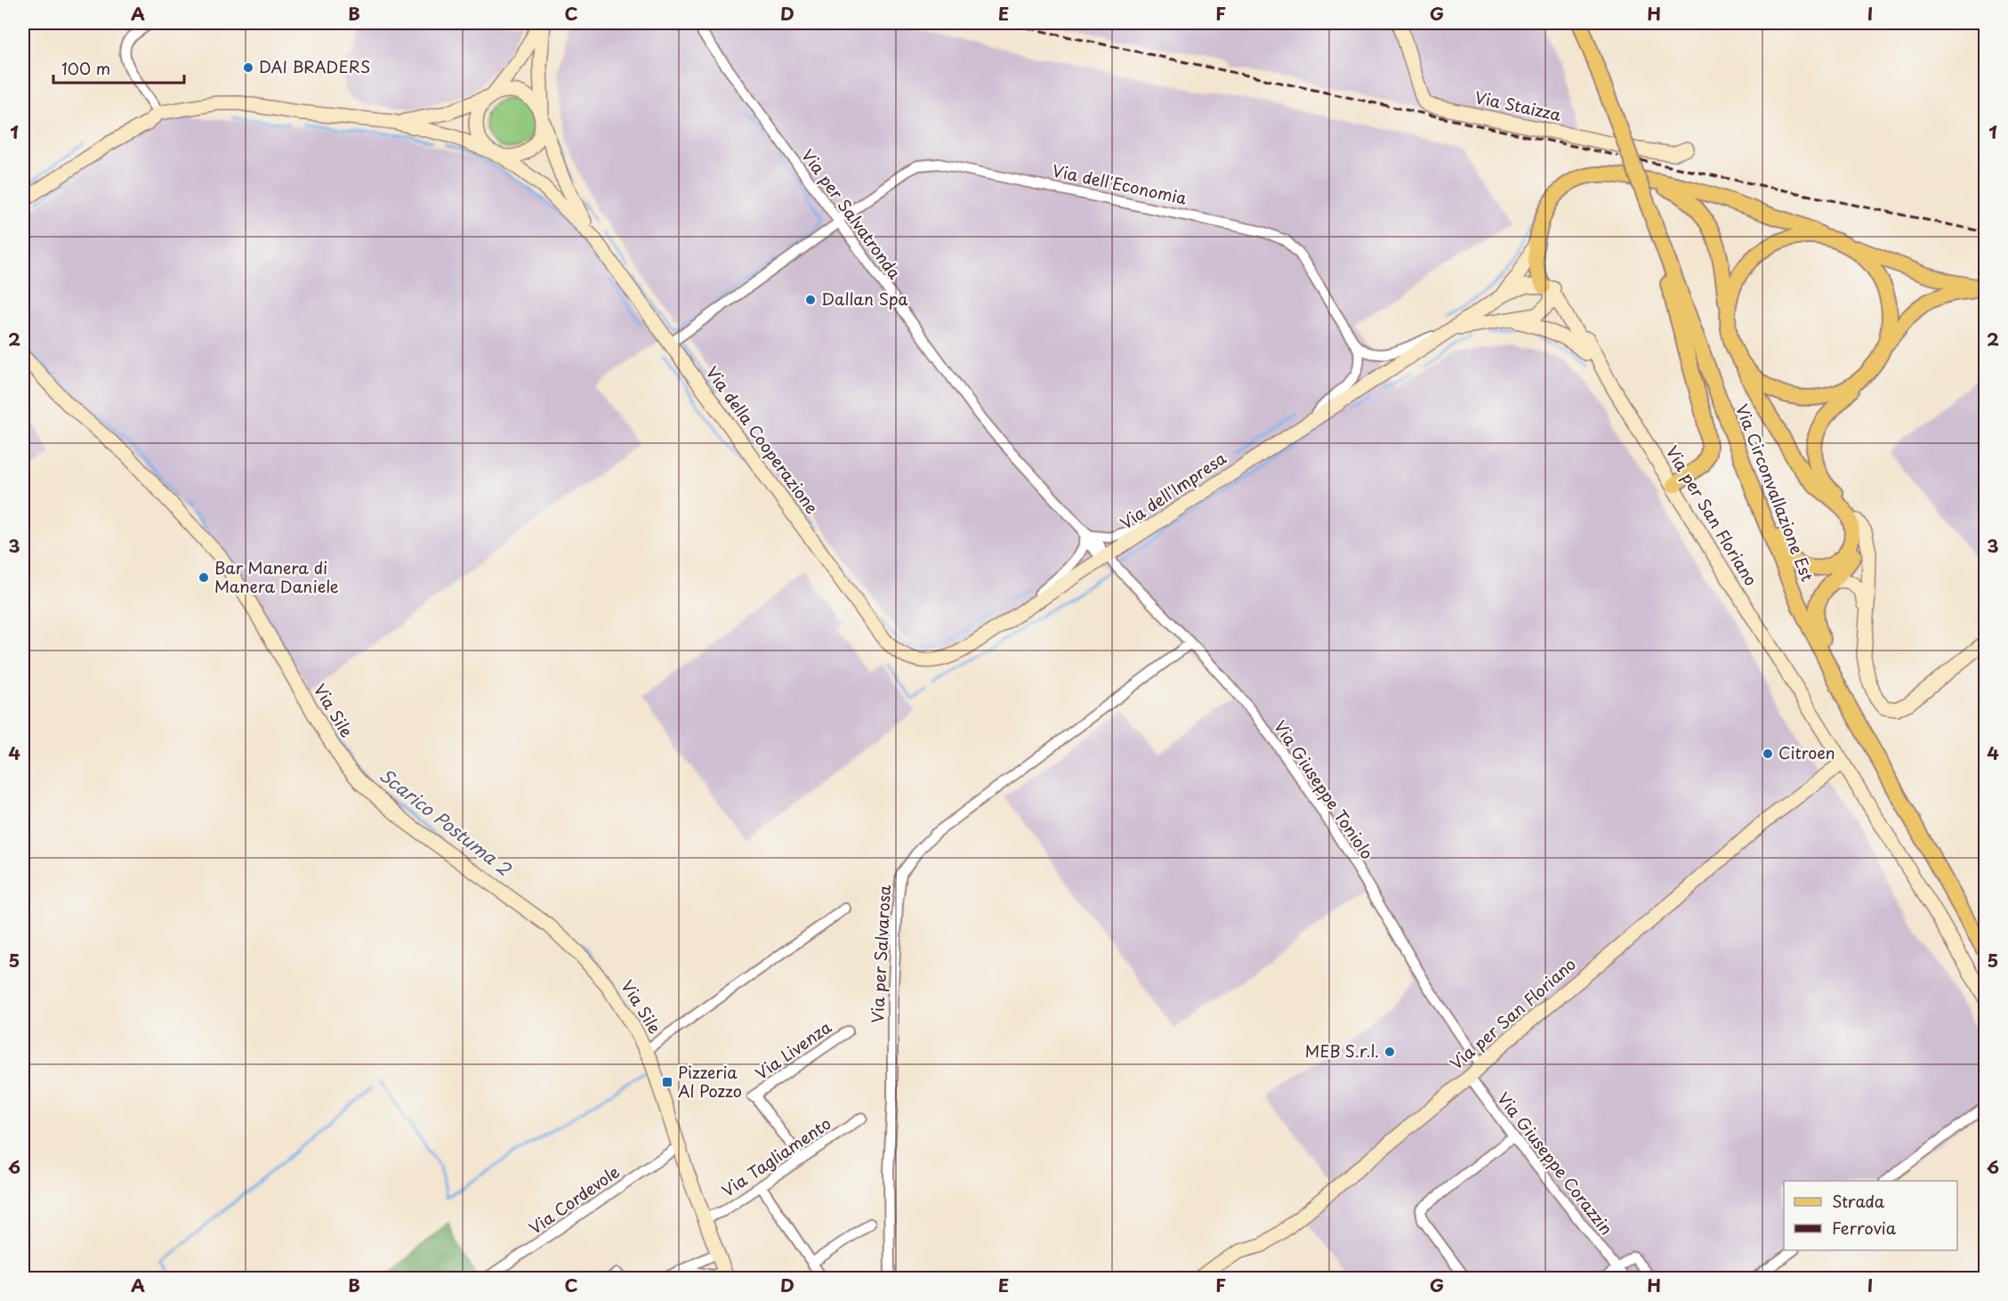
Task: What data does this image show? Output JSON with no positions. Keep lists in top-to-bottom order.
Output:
{
  "streets": {
    "main road": ["Via Circonvallazione Est"],
    "street": [
      "Via Staizza",
      "Via dell'Economia",
      "Via per Salvatronda",
      "Via della Cooperazione",
      "Via dell'Impresa",
      "Via per San Floriano",
      "Via Sile",
      "Via Giuseppe Toniolo",
      "Via per Salvarosa",
      "Via Livenza",
      "Via Tagliamento",
      "Via Giuseppe Corazzin",
      "Via Cordevole"
    ]
  },
  "crossings": [
    ["Via dell'Economia", "Via per Salvatronda"],
    ["Via dell'Economia", "Via della Cooperazione"],
    ["Via per Salvatronda", "Via dell'Impresa"],
    ["Via per Salvatronda", "Via Giuseppe Toniolo"],
    ["Via della Cooperazione", "Via dell'Impresa"],
    ["Via dell'Impresa", "Via per San Floriano"],
    ["Via dell'Impresa", "Via Giuseppe Toniolo"],
    ["Via per San Floriano", "Via Giuseppe Toniolo"],
    ["Via per San Floriano", "Via Giuseppe Corazzin"],
    ["Via Sile", "Via Tagliamento"],
    ["Via Sile", "Via Cordevole"],
    ["Via Giuseppe Toniolo", "Via per Salvarosa"],
    ["Via Livenza", "Via Tagliamento"]
  ],
  "water": ["Scarico Postuma 2"],
  "places": {
    "other": [
      "DAI BRADERS",
      "Dallan Spa",
      "Bar Manera di Manera Daniele",
      "Citroen",
      "MEB S.r.l."
    ],
    "transit": ["Pizzeria Al Pozzo"]
  },
  "legend": ["Strada", "Ferrovia"],
  "scale_bar": "100 m",
  "grid": {
    "columns": [
      "A",
      "B",
      "C",
      "D",
      "E",
      "F",
      "G",
      "H",
      "I"
    ],
    "rows": [
      "1",
      "2",
      "3",
      "4",
      "5",
      "6"
    ]
  }
}
